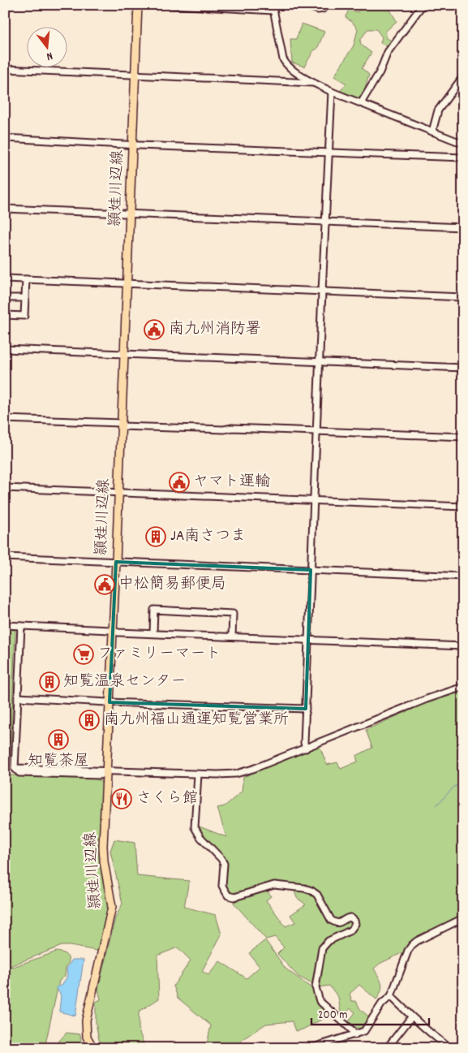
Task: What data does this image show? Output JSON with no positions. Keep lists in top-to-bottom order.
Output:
{
  "streets": {
    "main road": ["頴娃川辺線"]
  },
  "places": {
    "public building": ["南九州消防署", "ヤマト運輸", "中松簡易郵便局"],
    "building": [
      "JA南さつま",
      "知覧温泉センター",
      "南九州福山通運知覧営業所",
      "知覧茶屋"
    ],
    "supermarket": ["ファミリーマート"],
    "restaurant": ["さくら館"]
  },
  "scale_bar": "200 m",
  "north": "bottom"
}
